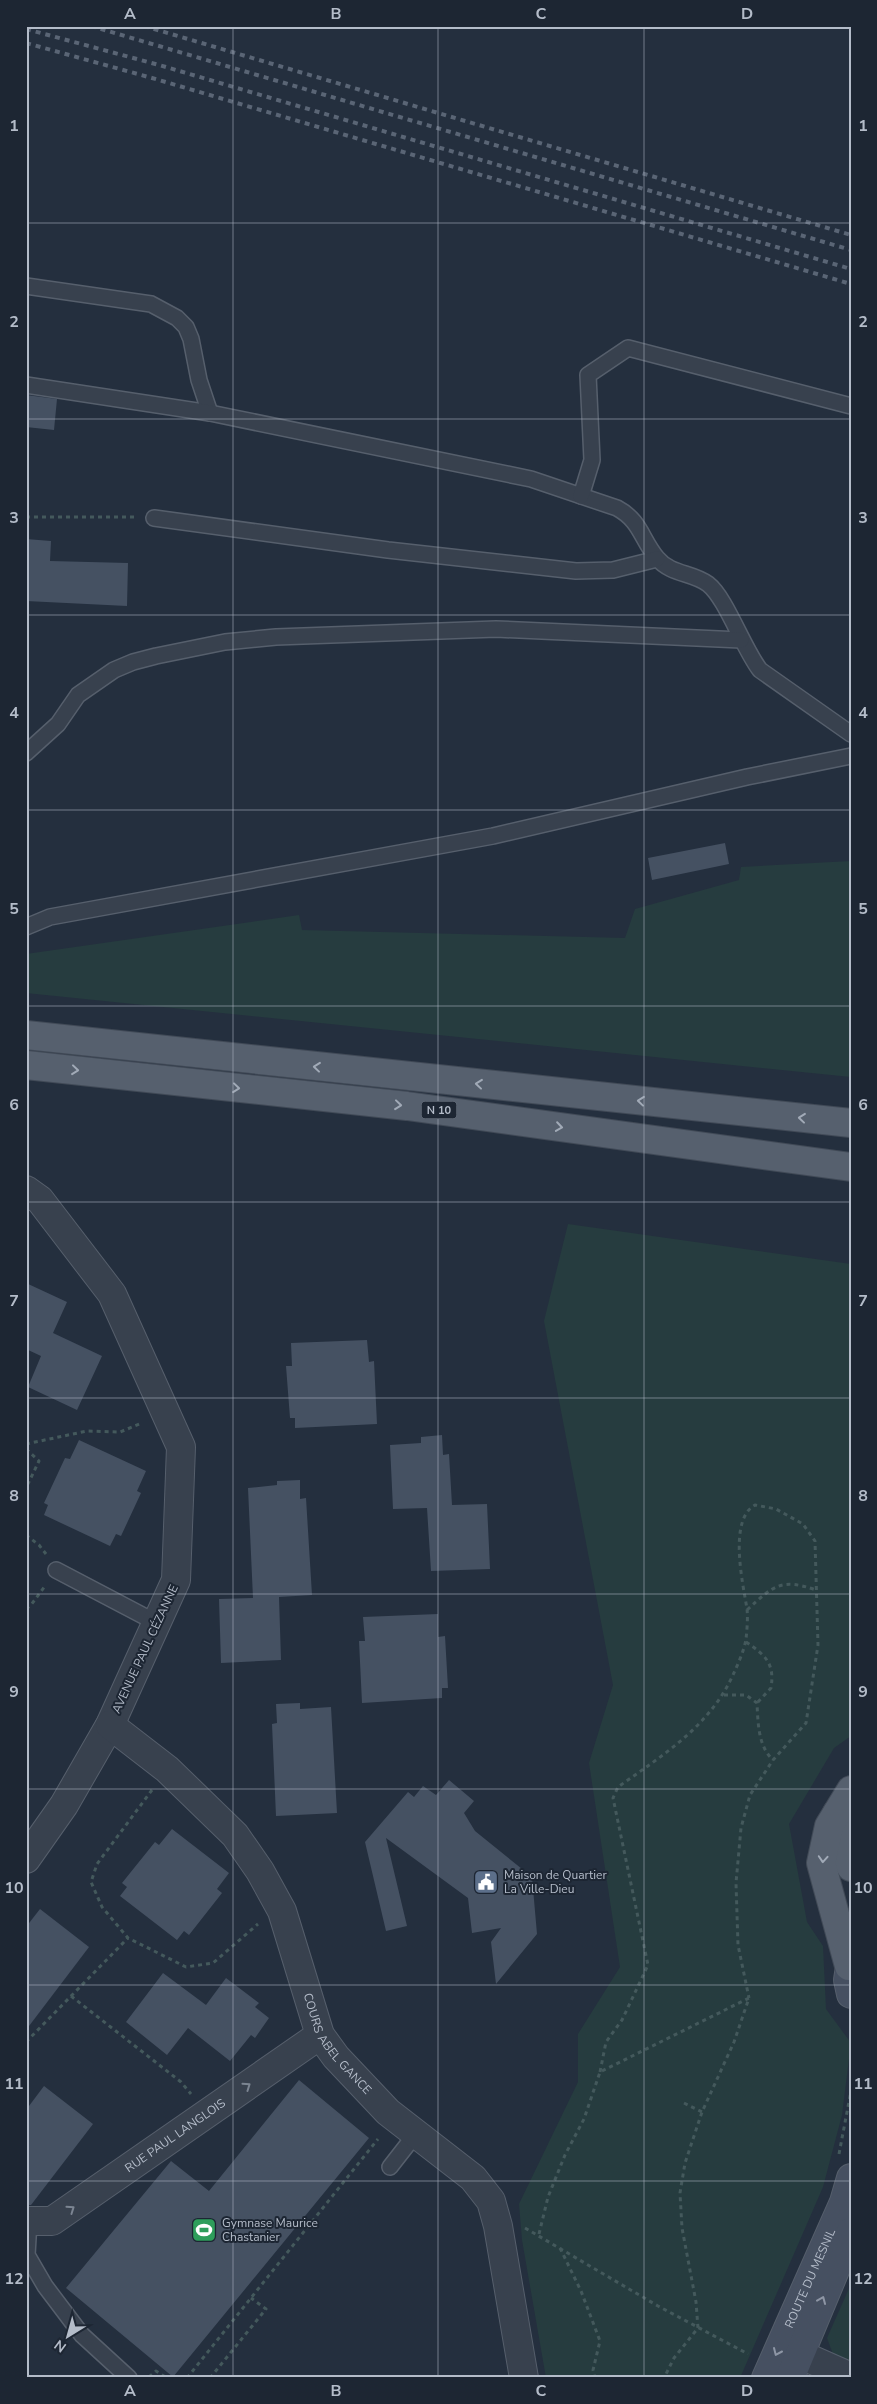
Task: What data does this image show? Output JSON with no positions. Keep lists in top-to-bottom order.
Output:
{
  "streets": {
    "main road": ["N 10"],
    "street": [
      "AVENUE PAUL CÉZANNE",
      "COURS ABEL GANCE",
      "RUE PAUL LANGLOIS",
      "ROUTE DU MESNIL"
    ]
  },
  "crossings": [
    ["AVENUE PAUL CÉZANNE", "COURS ABEL GANCE"],
    ["COURS ABEL GANCE", "RUE PAUL LANGLOIS"]
  ],
  "one_way": ["RUE PAUL LANGLOIS"],
  "places": {
    "public building": ["Maison de Quartier La Ville-Dieu"],
    "sports": ["Gymnase Maurice Chastanier"]
  },
  "north": "bottom left",
  "grid": {
    "columns": [
      "A",
      "B",
      "C",
      "D"
    ],
    "rows": [
      "1",
      "2",
      "3",
      "4",
      "5",
      "6",
      "7",
      "8",
      "9",
      "10",
      "11",
      "12"
    ]
  }
}
